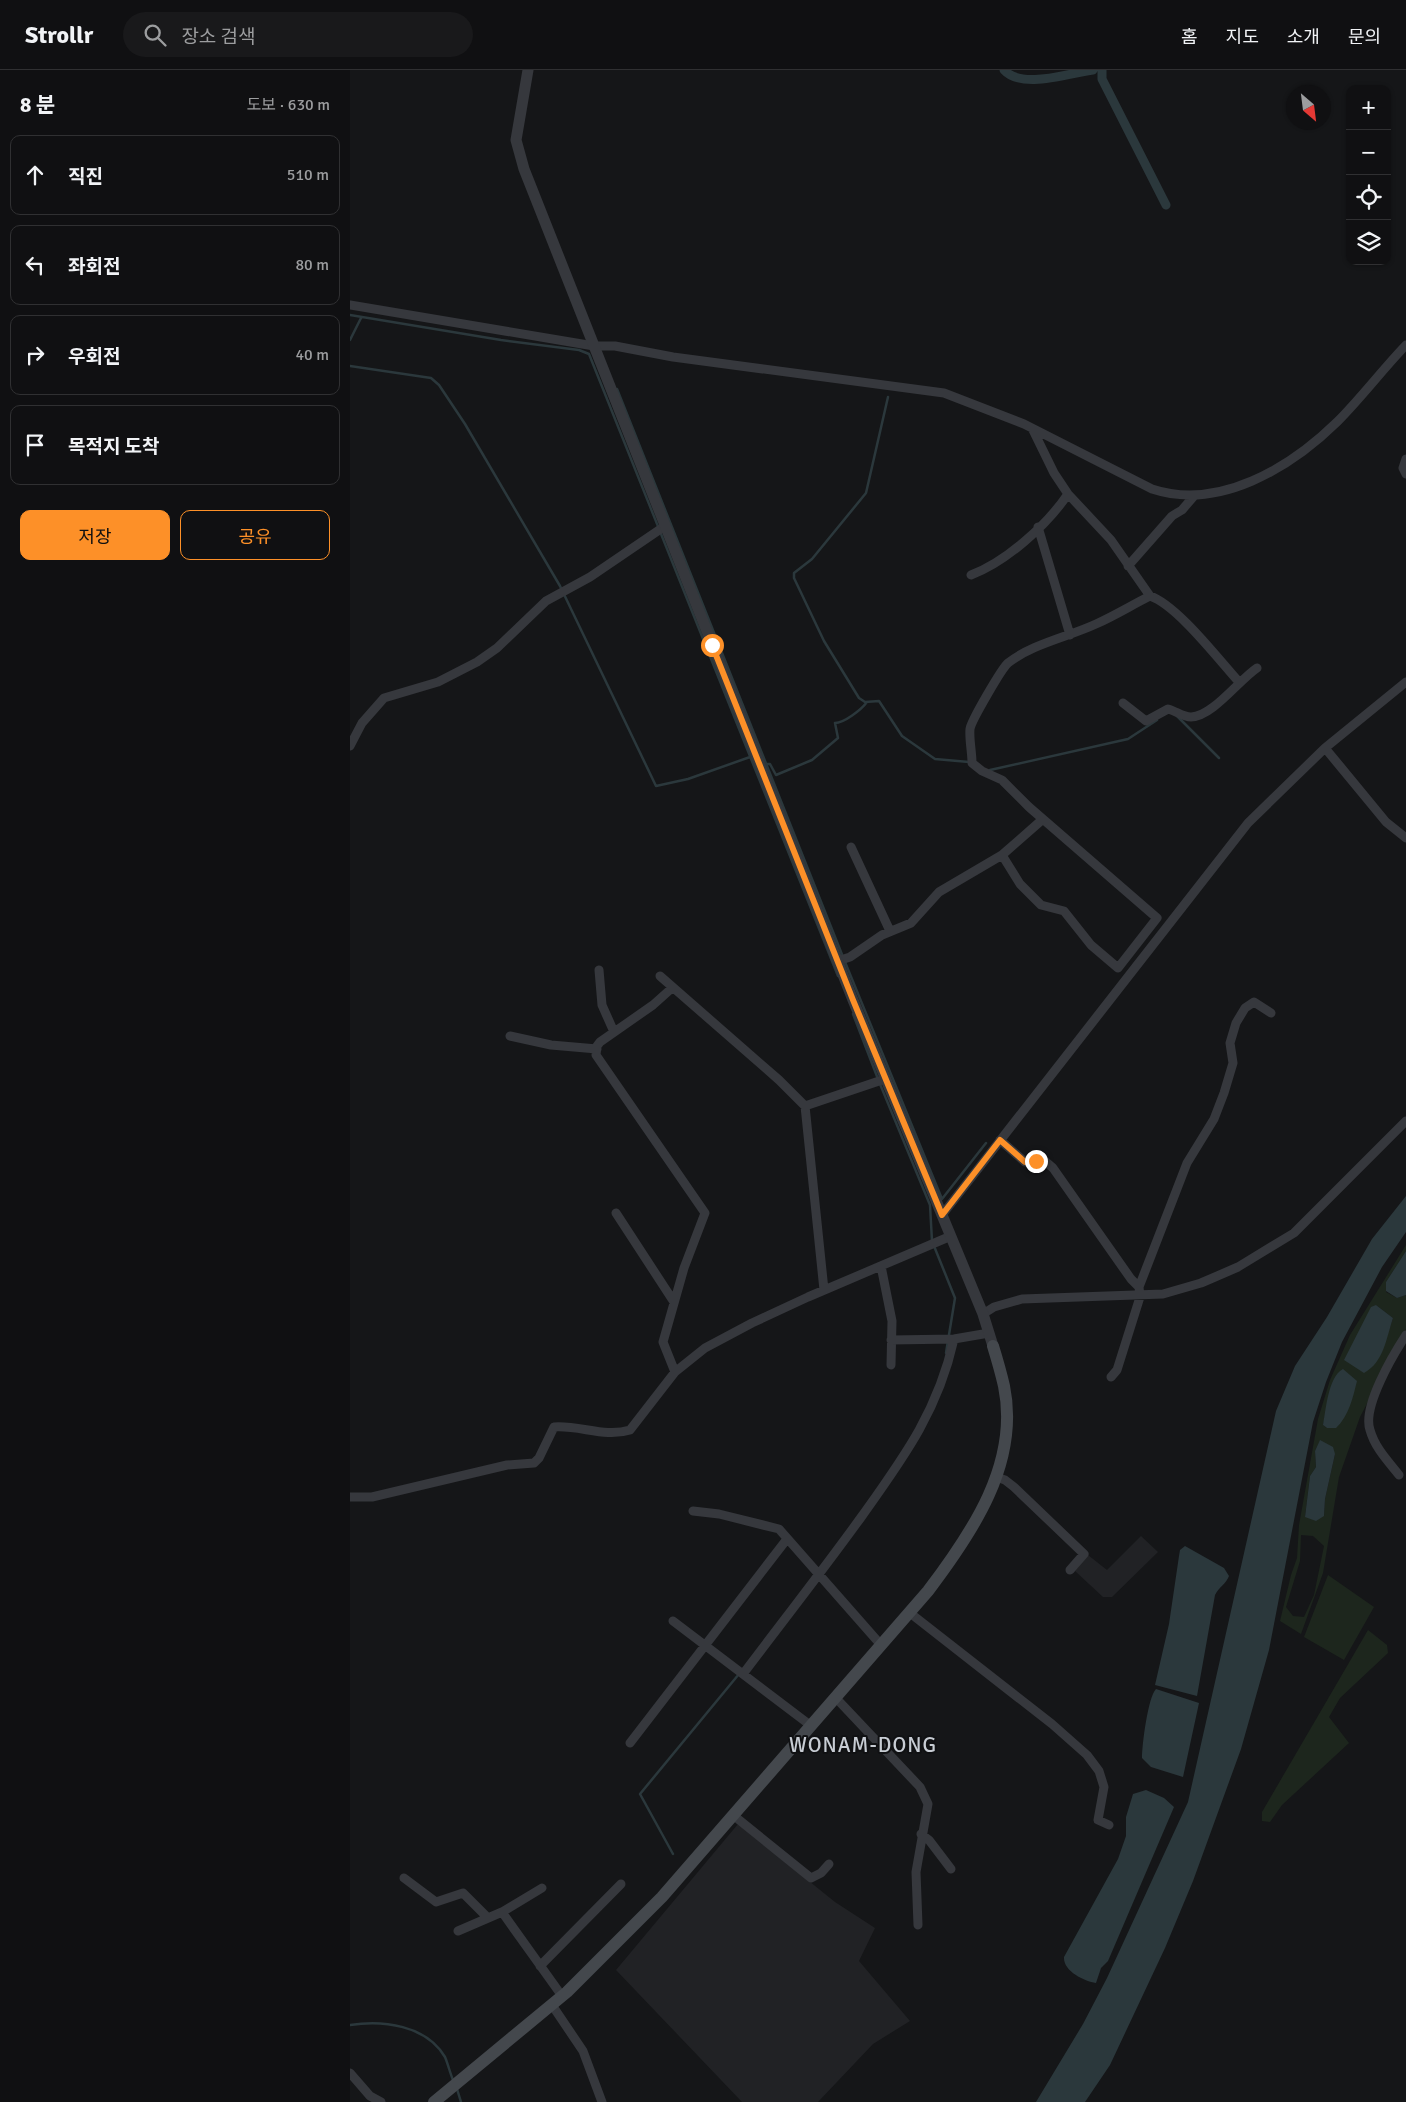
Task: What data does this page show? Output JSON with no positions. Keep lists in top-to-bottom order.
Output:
{
  "districts": ["WONAM-DONG"],
  "north": "bottom right",
  "page": {
    "header": "Strollr",
    "search": "장소 검색",
    "nav": [
      "홈",
      "지도",
      "소개",
      "문의"
    ],
    "heading": ["8 분", "도보 · 630 m"],
    "map_buttons": ["+", "−"],
    "list": [
      ["직진", "510 m"],
      ["좌회전", "80 m"],
      ["우회전", "40 m"],
      "목적지 도착"
    ],
    "buttons": ["저장", "공유"]
  }
}
